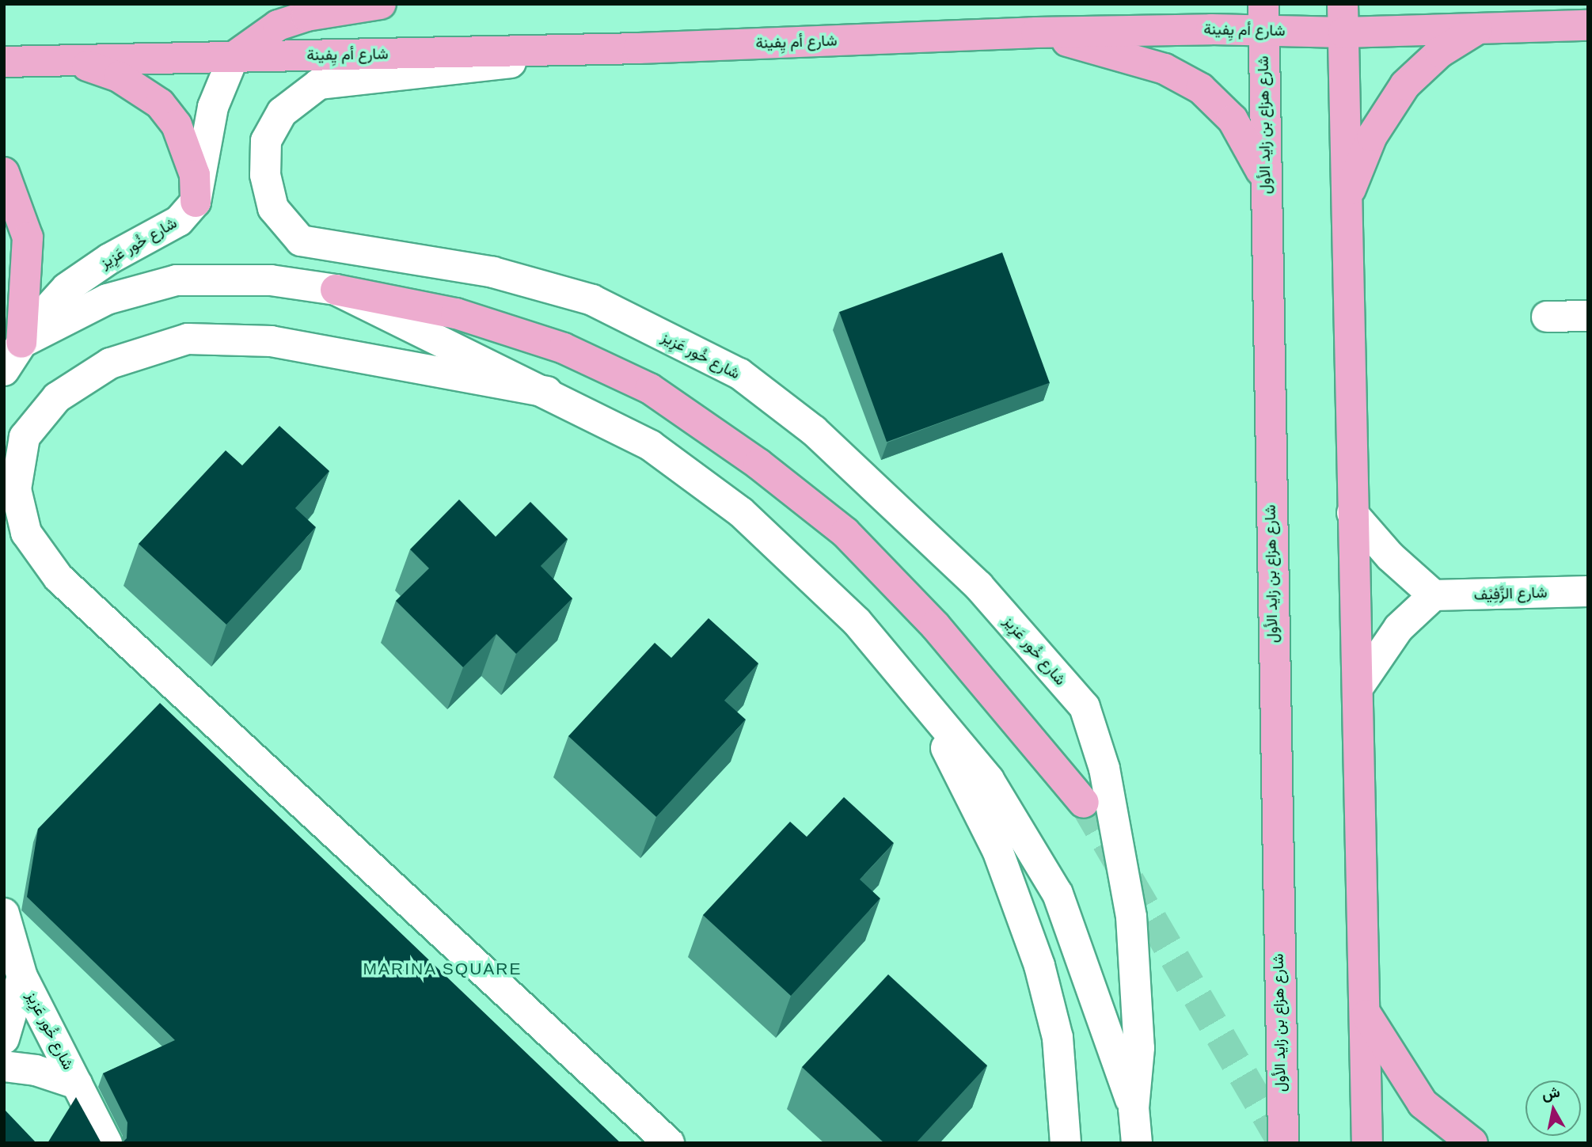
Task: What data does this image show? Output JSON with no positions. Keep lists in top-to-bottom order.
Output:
{
  "streets": {
    "main road": ["شارع أم يِفينة", "شارع هزاع بن زايد الأول"],
    "street": ["شارع خُور عَزِيز", "شارع الزَّفِيْف"]
  },
  "crossings": [
    ["شارع أم يِفينة", "شارع هزاع بن زايد الأول"],
    ["شارع أم يِفينة", "شارع خُور عَزِيز"]
  ],
  "districts": ["MARINA SQUARE"],
  "north": "top"
}
